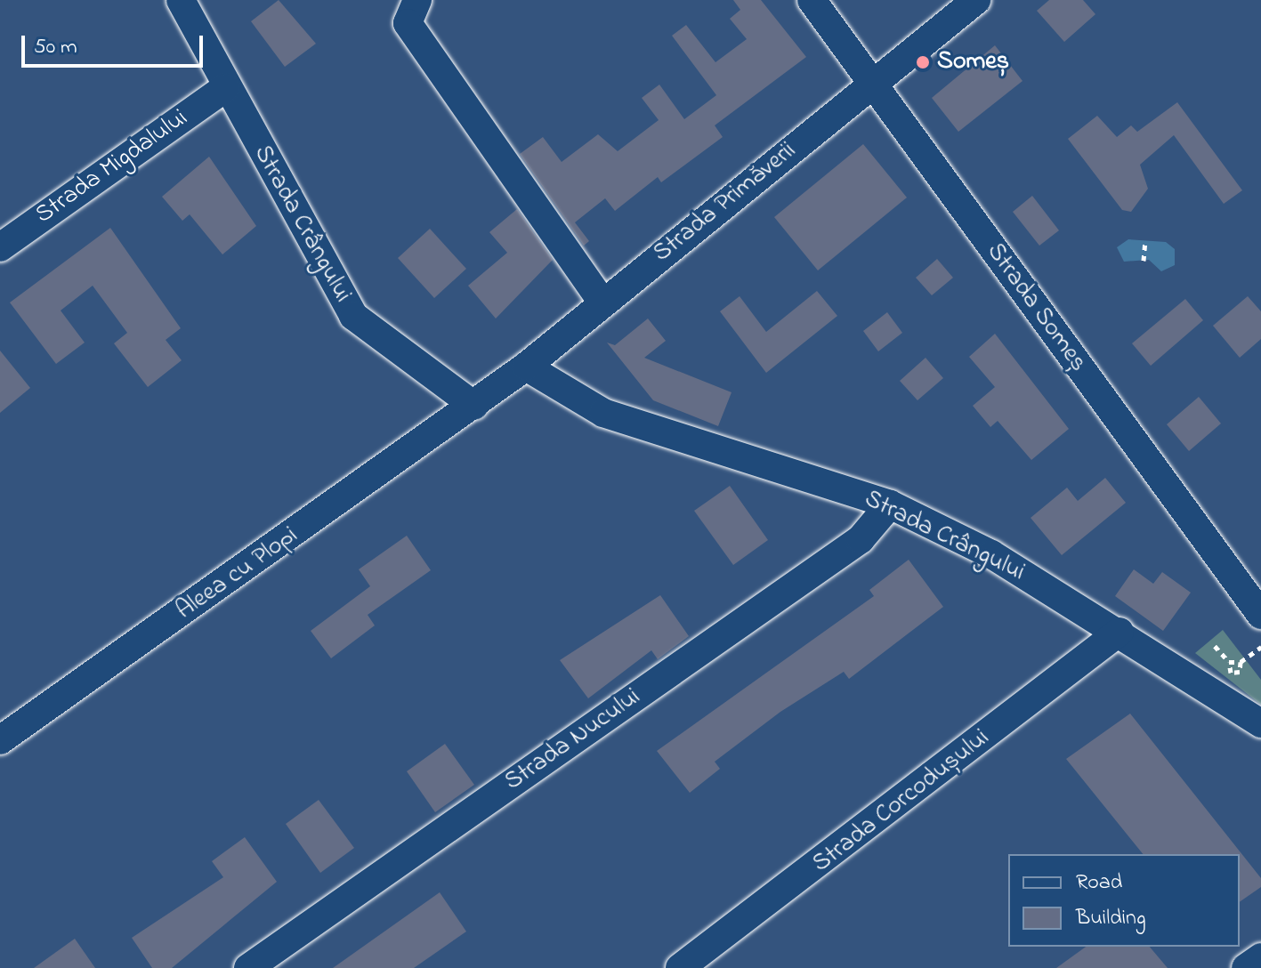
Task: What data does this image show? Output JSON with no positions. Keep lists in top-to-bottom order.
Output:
{
  "streets": {
    "street": [
      "Strada Migdalului",
      "Strada Primăverii",
      "Strada Crângului",
      "Strada Someș",
      "Aleea cu Plopi",
      "Strada Nucului",
      "Strada Corcodușului"
    ]
  },
  "crossings": [
    ["Strada Migdalului", "Strada Crângului"],
    ["Strada Primăverii", "Strada Crângului"],
    ["Strada Primăverii", "Strada Someș"],
    ["Strada Primăverii", "Aleea cu Plopi"],
    ["Strada Crângului", "Aleea cu Plopi"],
    ["Strada Crângului", "Strada Nucului"],
    ["Strada Crângului", "Strada Corcodușului"]
  ],
  "places": ["Someș"],
  "legend": ["Road", "Building"],
  "scale_bar": "50 m"
}
